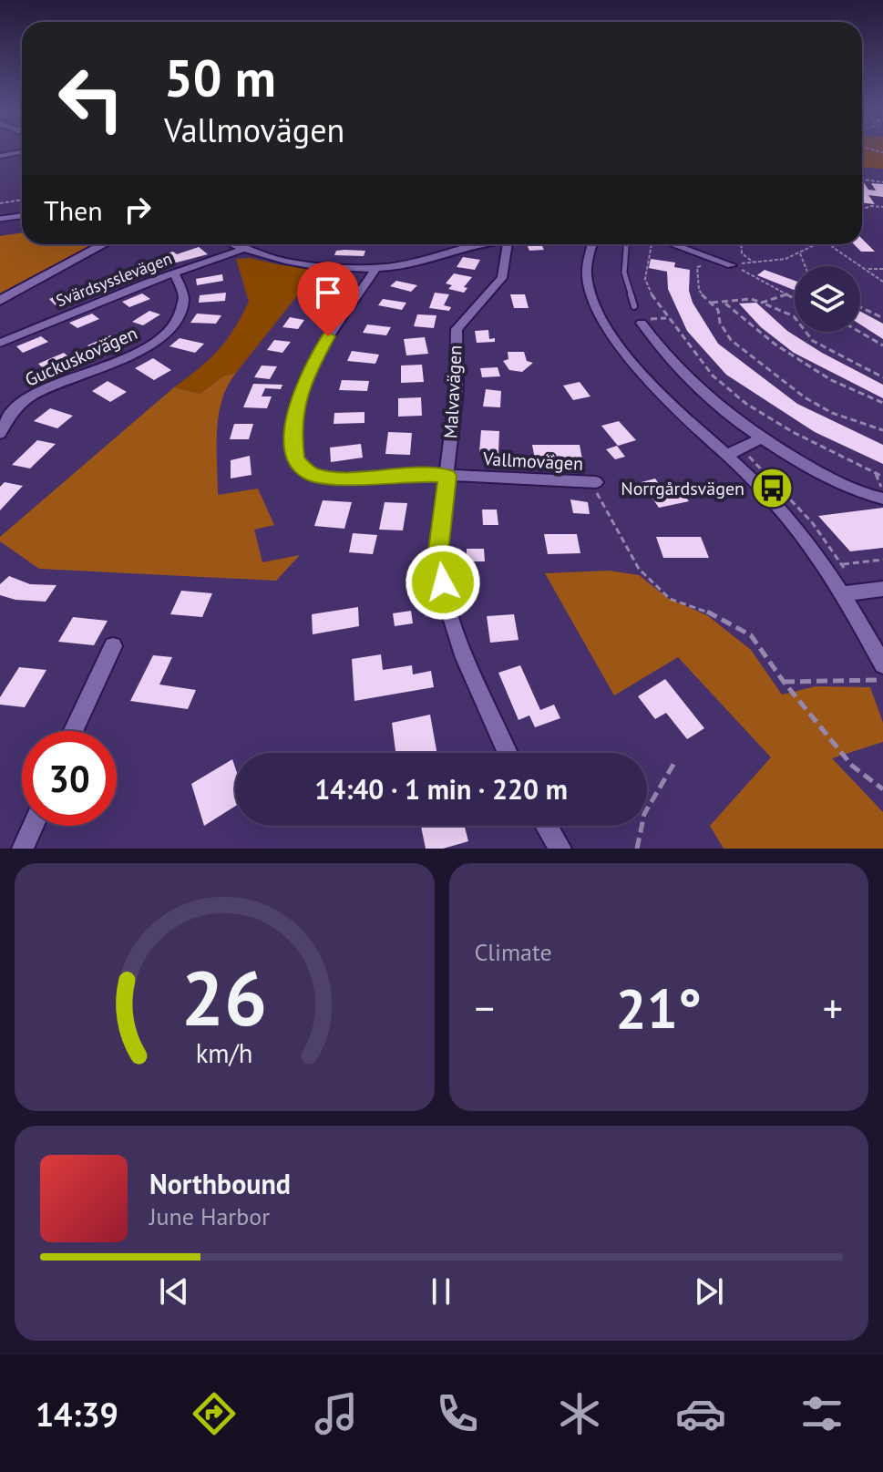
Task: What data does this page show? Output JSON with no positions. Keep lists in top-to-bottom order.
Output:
{
  "streets": {
    "street": [
      "Svärdsysslevägen",
      "Guckuskovägen",
      "Malvavägen",
      "Vallmovägen"
    ]
  },
  "crossings": [
    ["Svärdsysslevägen", "Guckuskovägen"],
    ["Malvavägen", "Vallmovägen"]
  ],
  "places": {
    "bus stop": ["Norrgårdsvägen"]
  },
  "page": {
    "turn": ["50 m", "Vallmovägen"],
    "then": "Then",
    "limit": "30",
    "trip": "14:40 · 1 min · 220 m",
    "tile": "Climate",
    "heat": ["−", "21°", "+"],
    "song": ["Northbound", "June Harbor"],
    "tabs": "14:39",
    "gauge": ["26", "km/h"]
  }
}
